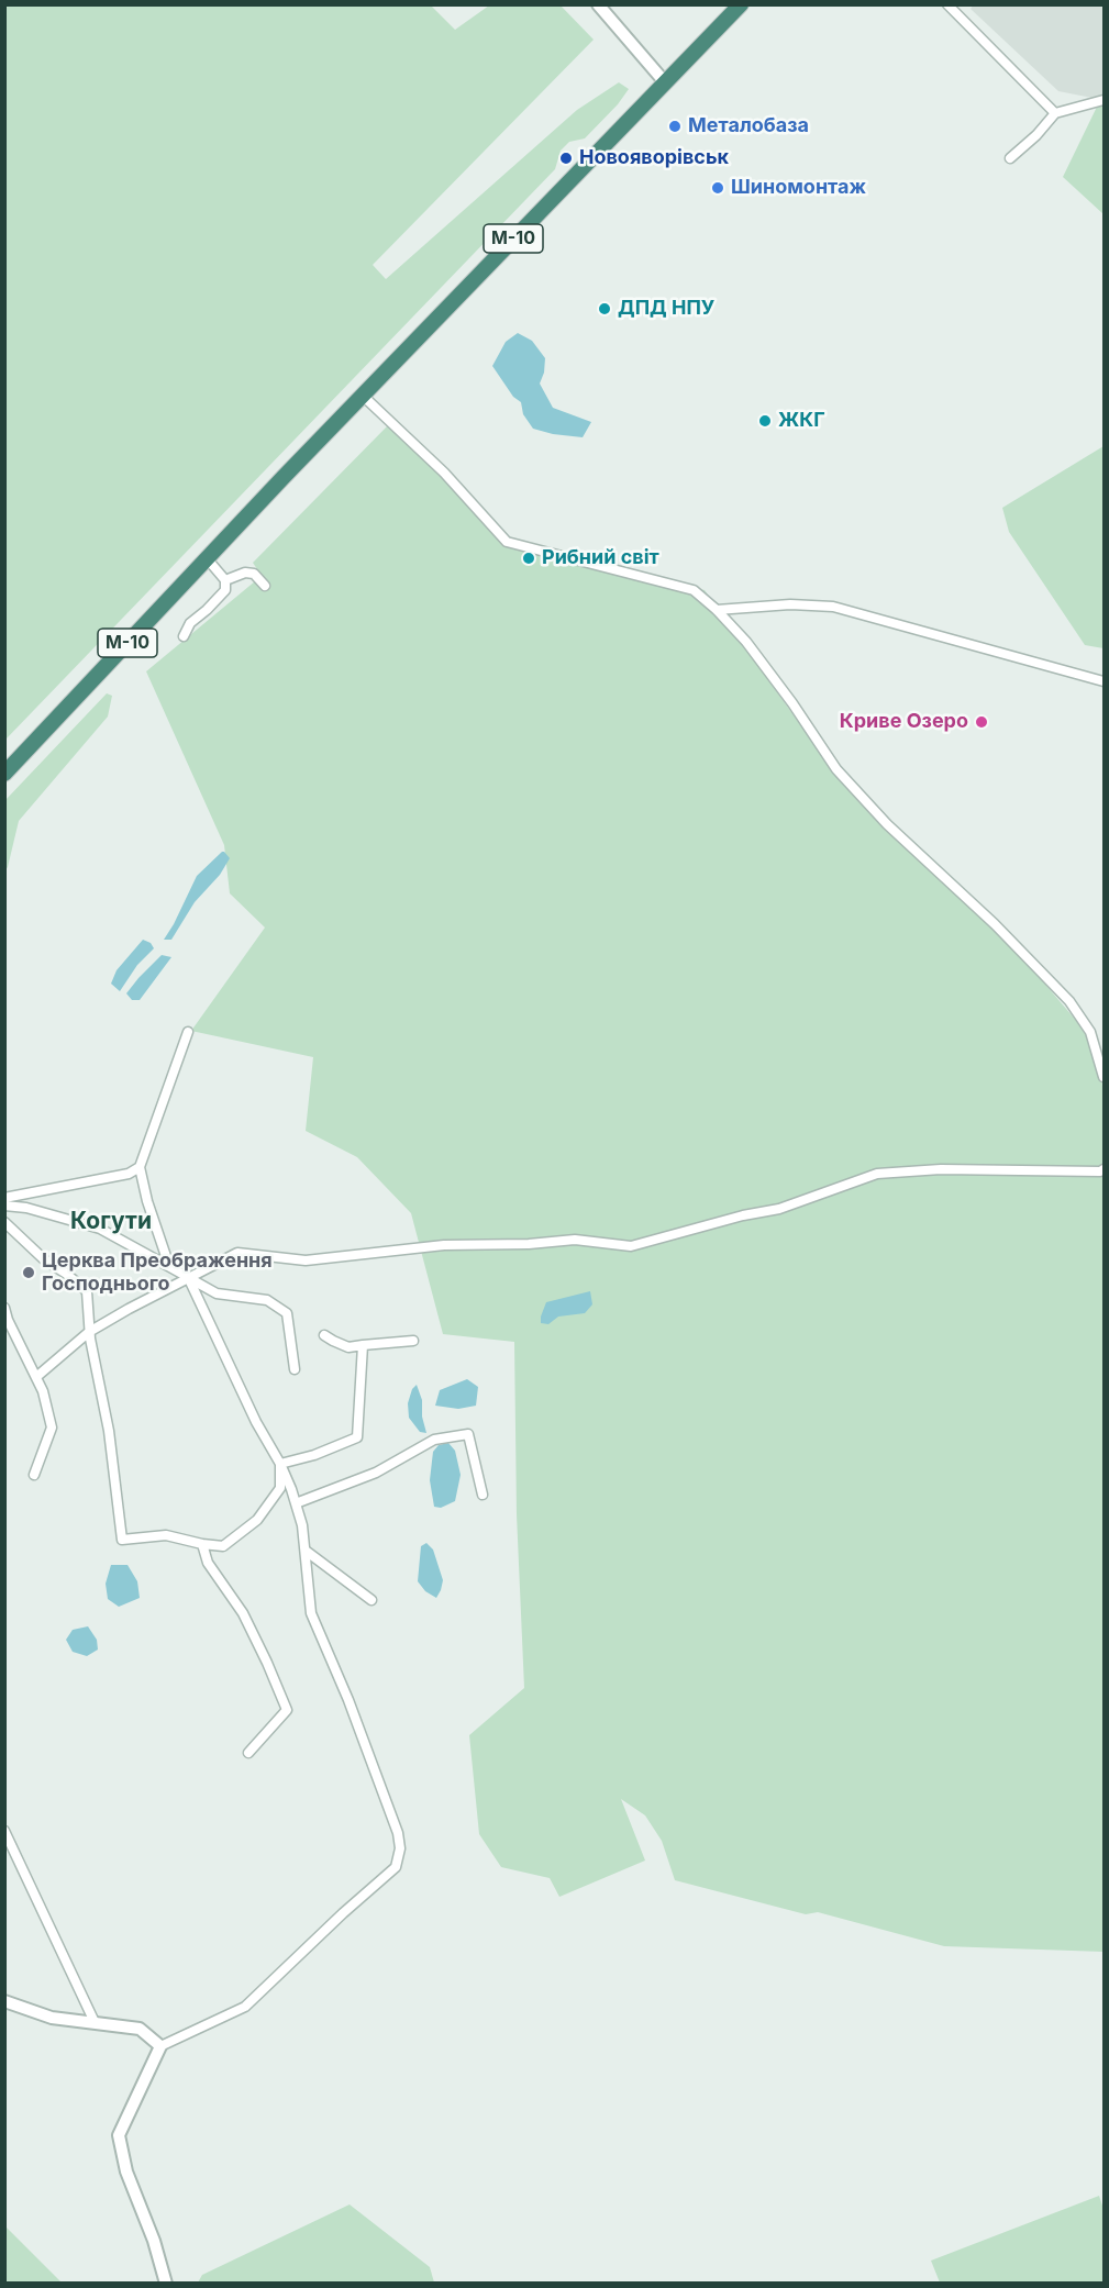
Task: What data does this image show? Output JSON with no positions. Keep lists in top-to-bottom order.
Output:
{
  "streets": {
    "highway": ["М-10"]
  },
  "districts": ["Когути"],
  "places": [
    "Металобаза",
    "Новояворівськ",
    "Шиномонтаж",
    "ДПД НПУ",
    "ЖКГ",
    "Рибний світ",
    "Криве Озеро",
    "Церква Преображення Господнього"
  ]
}
